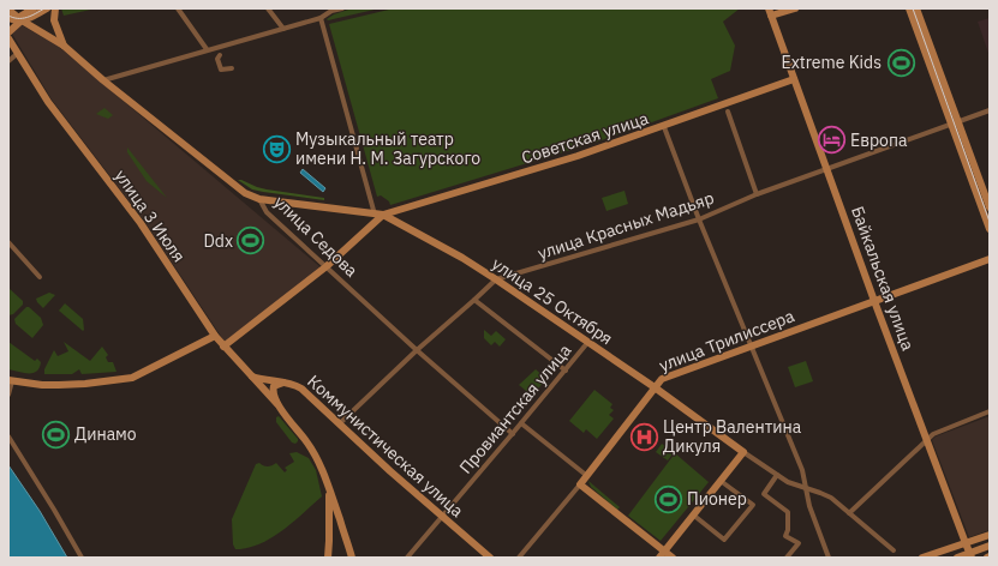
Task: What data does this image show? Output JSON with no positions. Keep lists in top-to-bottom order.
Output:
{
  "streets": {
    "main road": [
      "Советская улица",
      "улица 3 Июля",
      "улица Седова",
      "Байкальская улица",
      "улица 25 Октября",
      "улица Трилиссера",
      "Коммунистическая улица"
    ],
    "street": ["улица Красных Мадьяр", "Провиантская улица"]
  },
  "crossings": [
    ["Советская улица", "Байкальская улица"],
    ["Советская улица", "улица 25 Октября"],
    ["улица 3 Июля", "Коммунистическая улица"],
    ["улица Красных Мадьяр", "улица Седова"],
    ["улица Красных Мадьяр", "Байкальская улица"],
    ["улица Красных Мадьяр", "улица 25 Октября"],
    ["улица Красных Мадьяр", "Коммунистическая улица"],
    ["улица Седова", "улица 25 Октября"],
    ["улица Седова", "Провиантская улица"],
    ["Байкальская улица", "улица Трилиссера"],
    ["улица 25 Октября", "улица Трилиссера"],
    ["улица 25 Октября", "Провиантская улица"],
    ["Провиантская улица", "Коммунистическая улица"]
  ],
  "places": {
    "sports": [
      "Extreme Kids",
      "Ddx",
      "Динамо",
      "Пионер"
    ],
    "hotel": ["Европа"],
    "theatre": ["Музыкальный театр имени Н. М. Загурского"],
    "hospital": ["Центр Валентина Дикуля"]
  }
}
